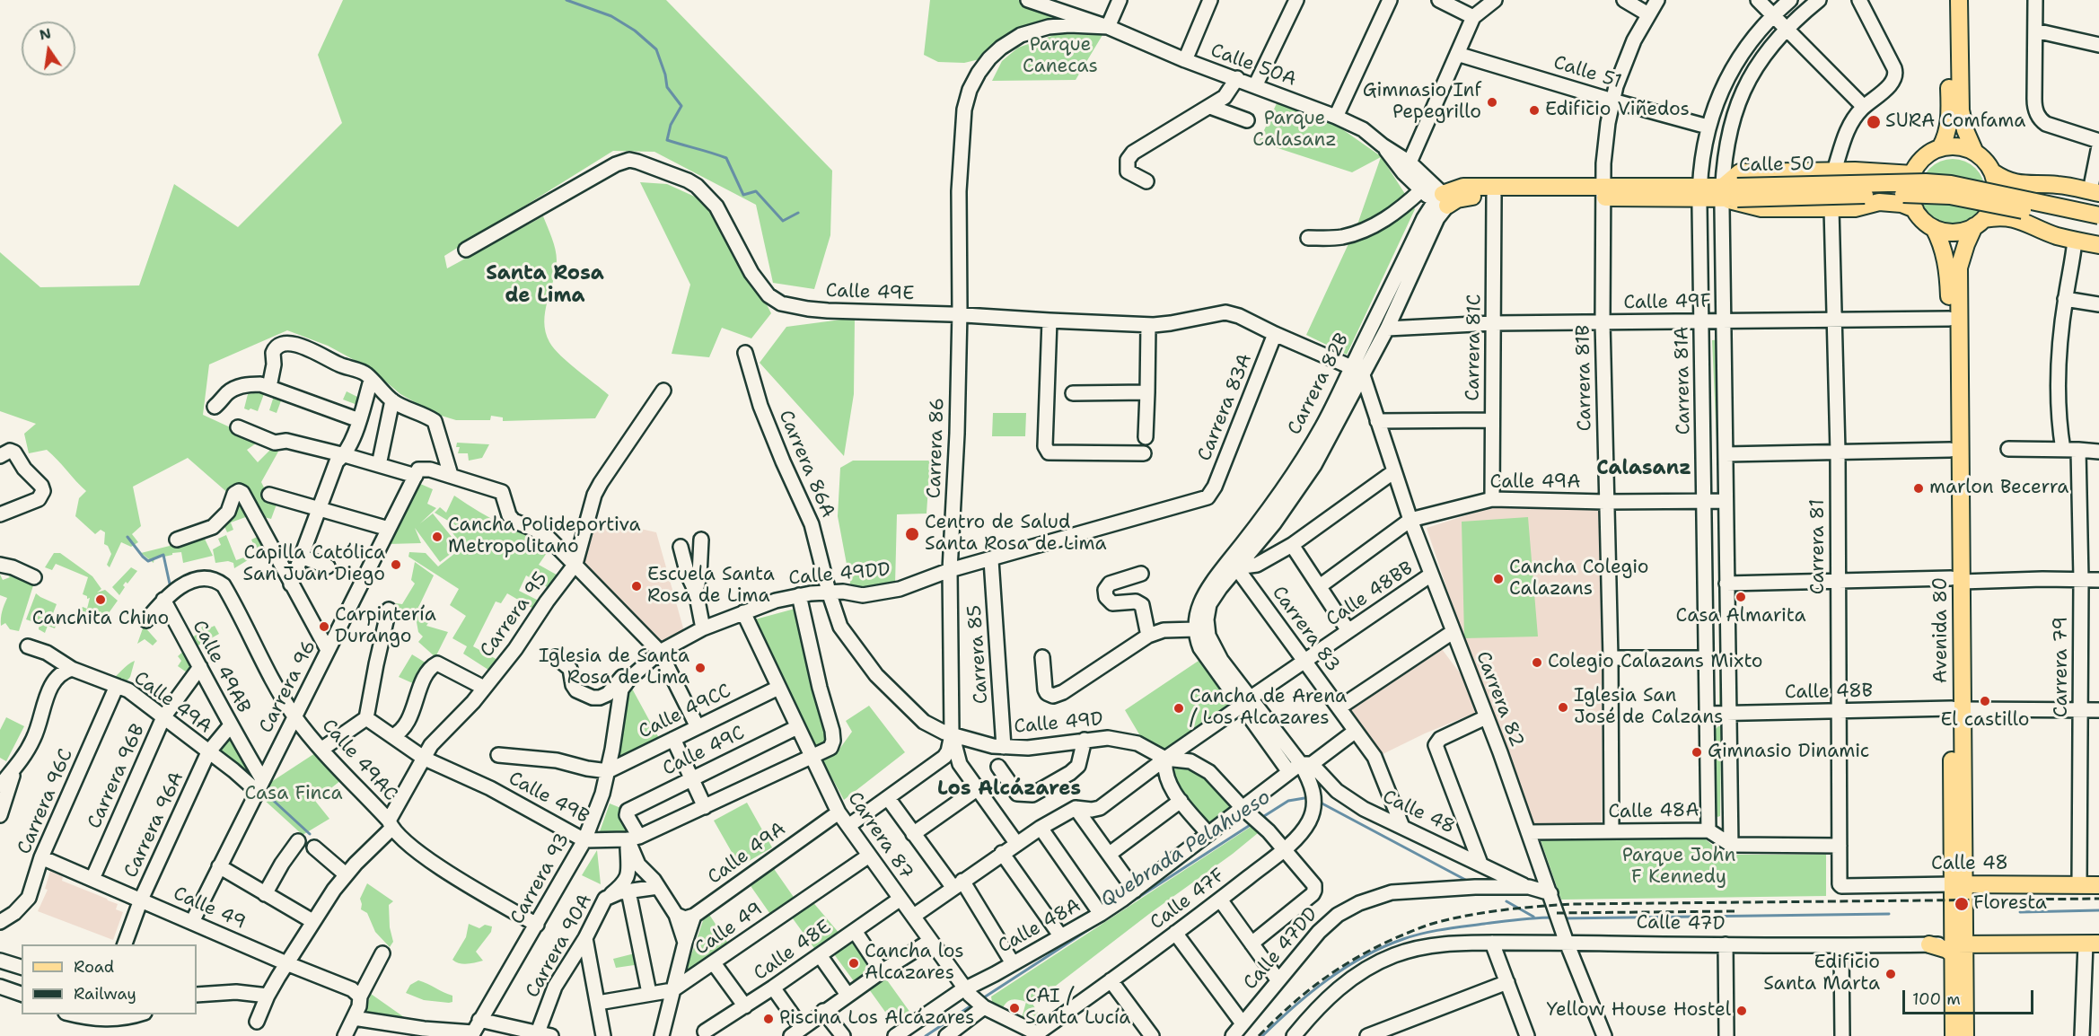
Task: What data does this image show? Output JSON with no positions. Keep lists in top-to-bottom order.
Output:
{
  "streets": {
    "main road": ["Calle 50", "Avenida 80", "Calle 48"],
    "street": [
      "Calle 50A",
      "Calle 51",
      "Calle 49E",
      "Calle 49F",
      "Carrera 81C",
      "Carrera 81B",
      "Carrera 81A",
      "Carrera 82B",
      "Carrera 83A",
      "Carrera 86",
      "Carrera 86A",
      "Calle 49A",
      "Carrera 81",
      "Calle 49DD",
      "Calle 48BB",
      "Carrera 95",
      "Carrera 83",
      "Carrera 85",
      "Calle 49AB",
      "Carrera 79",
      "Carrera 96",
      "Calle 48B",
      "Carrera 82",
      "Calle 49CC",
      "Calle 49D",
      "Calle 49C",
      "Calle 49AC",
      "Carrera 96B",
      "Calle 49B",
      "Carrera 96C",
      "Calle 48A",
      "Carrera 96A",
      "Carrera 87",
      "Carrera 93",
      "Calle 47F",
      "Calle 49",
      "Calle 47D",
      "Carrera 90A",
      "Calle 47DD",
      "Calle 48E"
    ]
  },
  "crossings": [
    ["Calle 50A", "Calle 50"],
    ["Calle 50A", "Carrera 82B"],
    ["Calle 50A", "Carrera 86"],
    ["Calle 51", "Carrera 81B"],
    ["Calle 51", "Carrera 81A"],
    ["Calle 50", "Carrera 81C"],
    ["Calle 50", "Carrera 81B"],
    ["Calle 50", "Carrera 81A"],
    ["Calle 50", "Carrera 82B"],
    ["Calle 49E", "Carrera 82B"],
    ["Calle 49E", "Carrera 83A"],
    ["Calle 49E", "Carrera 86"],
    ["Calle 49E", "Carrera 82"],
    ["Calle 49F", "Carrera 81C"],
    ["Calle 49F", "Carrera 81B"],
    ["Calle 49F", "Carrera 81A"],
    ["Calle 49F", "Carrera 82B"],
    ["Calle 49F", "Carrera 81"],
    ["Calle 49F", "Avenida 80"],
    ["Carrera 81C", "Calle 49A"],
    ["Carrera 81B", "Calle 49A"],
    ["Carrera 81B", "Calle 48A"],
    ["Carrera 81A", "Calle 49A"],
    ["Carrera 81A", "Calle 48B"],
    ["Carrera 81A", "Calle 48A"],
    ["Carrera 82B", "Carrera 83"],
    ["Carrera 82B", "Carrera 82"],
    ["Carrera 83A", "Calle 49DD"],
    ["Carrera 86", "Carrera 86A"],
    ["Carrera 86", "Calle 49DD"],
    ["Carrera 86", "Calle 48BB"],
    ["Carrera 86", "Calle 49D"],
    ["Carrera 86A", "Calle 49DD"],
    ["Carrera 86A", "Calle 49D"],
    ["Calle 49A", "Calle 49AB"],
    ["Calle 49A", "Carrera 96"],
    ["Calle 49A", "Carrera 82"],
    ["Calle 49A", "Carrera 96B"],
    ["Calle 49A", "Carrera 96C"],
    ["Calle 49A", "Carrera 96A"],
    ["Calle 49A", "Carrera 87"],
    ["Carrera 81", "Calle 48B"],
    ["Carrera 81", "Calle 48"],
    ["Calle 49DD", "Carrera 85"],
    ["Calle 49DD", "Calle 49B"],
    ["Calle 49DD", "Carrera 87"],
    ["Calle 49DD", "Carrera 93"],
    ["Calle 48BB", "Carrera 83"],
    ["Calle 48BB", "Carrera 82"],
    ["Calle 48BB", "Calle 49D"],
    ["Calle 48BB", "Carrera 87"],
    ["Carrera 95", "Calle 49AC"],
    ["Carrera 95", "Calle 49B"],
    ["Carrera 95", "Calle 49"],
    ["Carrera 83", "Calle 48A"],
    ["Carrera 83", "Calle 48"],
    ["Avenida 80", "Calle 48B"],
    ["Avenida 80", "Calle 48"],
    ["Carrera 85", "Calle 49D"],
    ["Calle 49AB", "Carrera 96"],
    ["Calle 49AB", "Calle 49AC"],
    ["Calle 49AB", "Carrera 96B"],
    ["Calle 49AB", "Carrera 96A"],
    ["Carrera 79", "Calle 48B"],
    ["Carrera 79", "Calle 48"],
    ["Carrera 96", "Calle 49AC"],
    ["Carrera 96", "Calle 49"],
    ["Carrera 82", "Calle 48A"],
    ["Carrera 82", "Calle 47D"],
    ["Carrera 82", "Calle 47DD"],
    ["Calle 49CC", "Carrera 87"],
    ["Calle 49CC", "Carrera 93"],
    ["Calle 49C", "Calle 49B"],
    ["Calle 49C", "Carrera 87"],
    ["Calle 49AC", "Carrera 93"],
    ["Carrera 96B", "Calle 49"],
    ["Calle 49B", "Carrera 87"],
    ["Calle 49B", "Carrera 93"],
    ["Carrera 96C", "Calle 49"],
    ["Calle 48A", "Calle 48"],
    ["Calle 48A", "Carrera 87"],
    ["Calle 48A", "Calle 47F"],
    ["Calle 48", "Calle 47F"],
    ["Calle 48", "Calle 47DD"],
    ["Carrera 96A", "Calle 49"],
    ["Carrera 87", "Calle 47F"],
    ["Carrera 87", "Calle 49"],
    ["Carrera 87", "Calle 48E"]
  ],
  "districts": ["Santa Rosa de Lima", "Calasanz", "Los Alcázares"],
  "water": ["Quebrada Pelahueso"],
  "parks": [
    "Parque Canecas",
    "Parque Calasanz",
    "Casa Finca",
    "Parque John F Kennedy"
  ],
  "places": [
    "Gimnasio Inf Pepegrillo",
    "Edificio Viñedos",
    "SURA Comfama",
    "marlon Becerra",
    "Centro de Salud Santa Rosa de Lima",
    "Cancha Polideportiva Metropolitano",
    "Capilla Católica San Juan Diego",
    "Cancha Colegio Calazans",
    "Escuela Santa Rosa de Lima",
    "Casa Almarita",
    "Canchita Chino",
    "Carpintería Durango",
    "Colegio Calazans Mixto",
    "Iglesia de Santa Rosa de Lima",
    "El castillo",
    "Iglesia San José de Calzans",
    "Cancha de Arena / Los Alcazares",
    "Gimnasio Dinamic",
    "Floresta",
    "Cancha los Alcazares",
    "Edificio Santa Marta",
    "CAI / Santa Lucía",
    "Yellow House Hostel",
    "Piscina Los Alcázares"
  ],
  "legend": ["Road", "Railway"],
  "scale_bar": "100 m",
  "north": "top"
}
